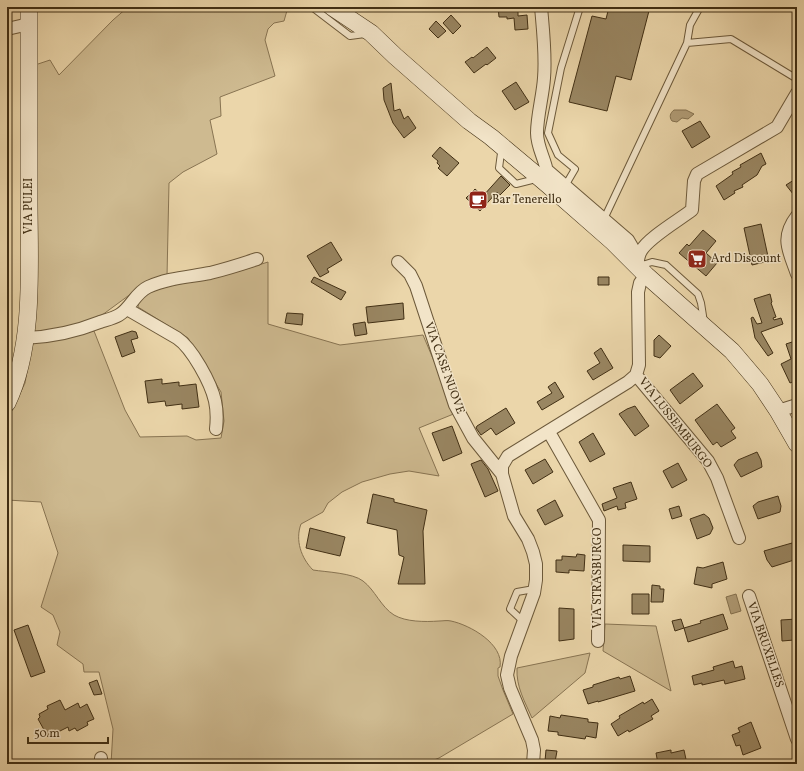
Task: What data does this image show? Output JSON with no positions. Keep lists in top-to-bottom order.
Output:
{
  "streets": {
    "main road": ["VIA PULEI"],
    "street": [
      "VIA CASE NUOVE",
      "VIA LUSSEMBURGO",
      "VIA STRASBURGO",
      "VIA BRUXELLES"
    ]
  },
  "places": {
    "cafe": ["Bar Tenerello"],
    "supermarket": ["Ard Discount"]
  },
  "scale_bar": "50 m"
}
